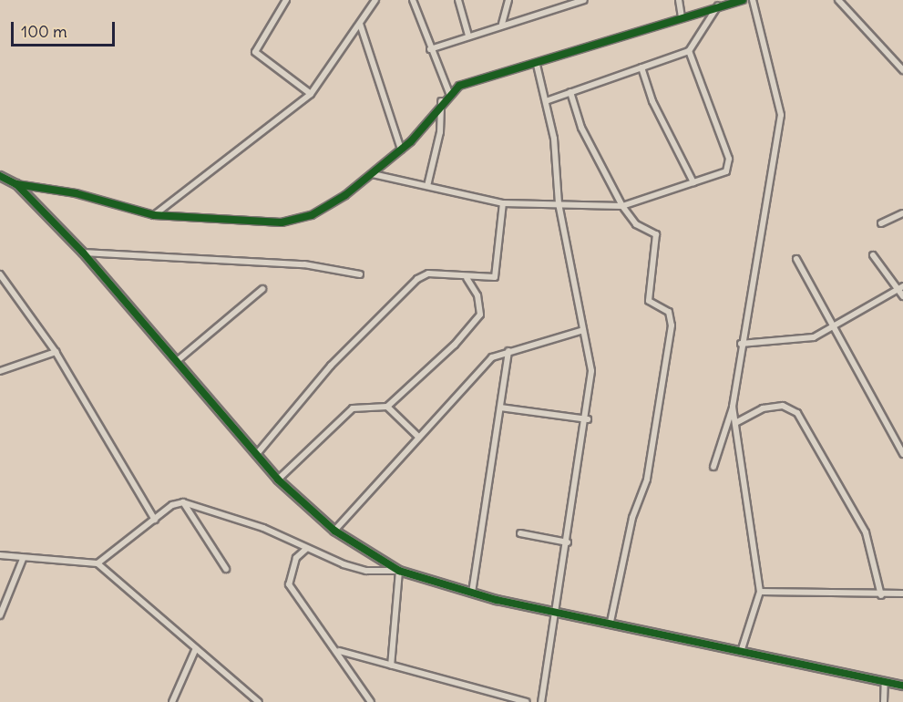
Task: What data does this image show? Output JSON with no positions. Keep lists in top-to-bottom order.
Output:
{
  "scale_bar": "100 m"
}
